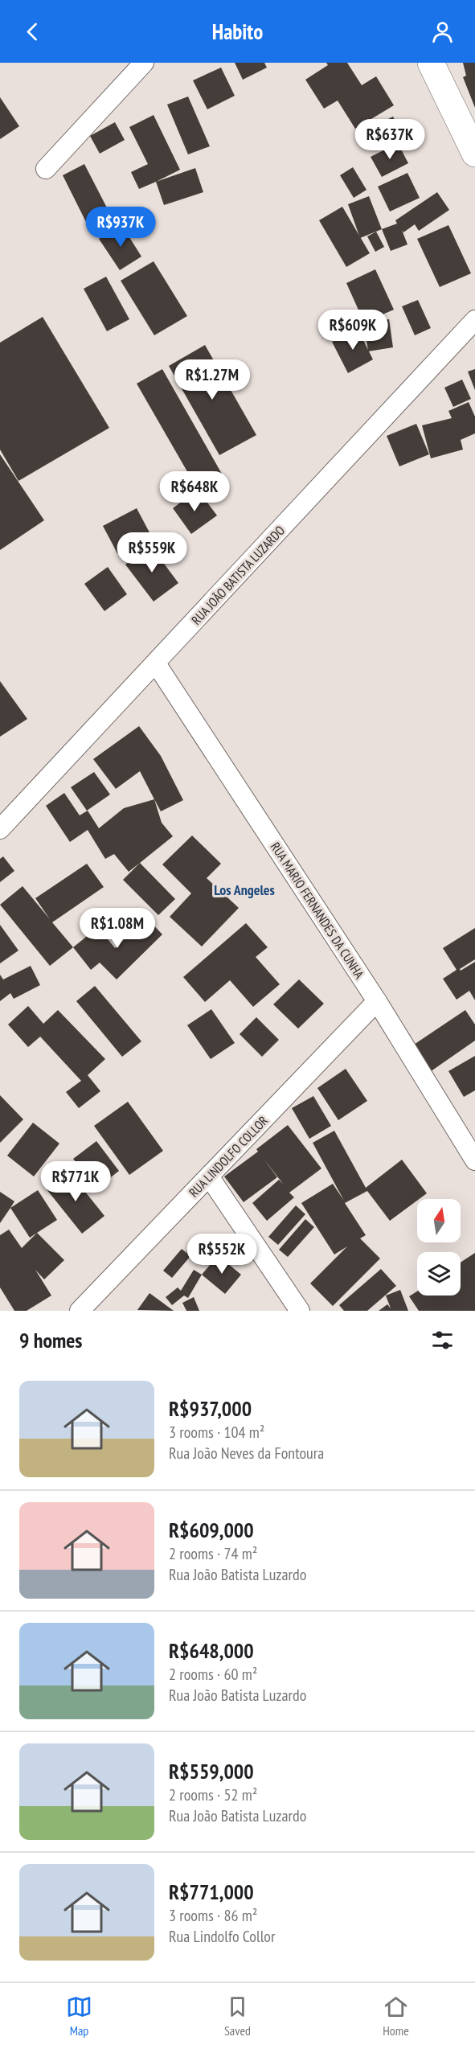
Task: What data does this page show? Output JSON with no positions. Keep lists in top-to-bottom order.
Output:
{
  "streets": {
    "street": ["RUA JOÃO BATISTA LUZARDO", "RUA MARIO FERNANDES DA CUNHA", "RUA LINDOLFO COLLOR"]
  },
  "crossings": [
    ["RUA JOÃO BATISTA LUZARDO", "RUA MARIO FERNANDES DA CUNHA"],
    ["RUA MARIO FERNANDES DA CUNHA", "RUA LINDOLFO COLLOR"]
  ],
  "districts": ["Los Angeles"],
  "north": "top",
  "page": {
    "header": "Habito",
    "price": [
      "R$637K",
      "R$937K",
      "R$609K",
      "R$1.27M",
      "R$648K",
      "R$559K",
      "R$1.08M",
      "R$771K",
      "R$552K"
    ],
    "heading": "9 homes",
    "list": [
      {
        "name": "R$937,000",
        "note": "3 rooms · 104 m² · Rua João Neves da Fontoura"
      },
      {
        "name": "R$609,000",
        "note": "2 rooms · 74 m² · Rua João Batista Luzardo"
      },
      {
        "name": "R$648,000",
        "note": "2 rooms · 60 m² · Rua João Batista Luzardo"
      },
      {
        "name": "R$559,000",
        "note": "2 rooms · 52 m² · Rua João Batista Luzardo"
      },
      {
        "name": "R$771,000",
        "note": "3 rooms · 86 m² · Rua Lindolfo Collor"
      }
    ],
    "tabs": ["Map", "Saved", "Home"]
  }
}
